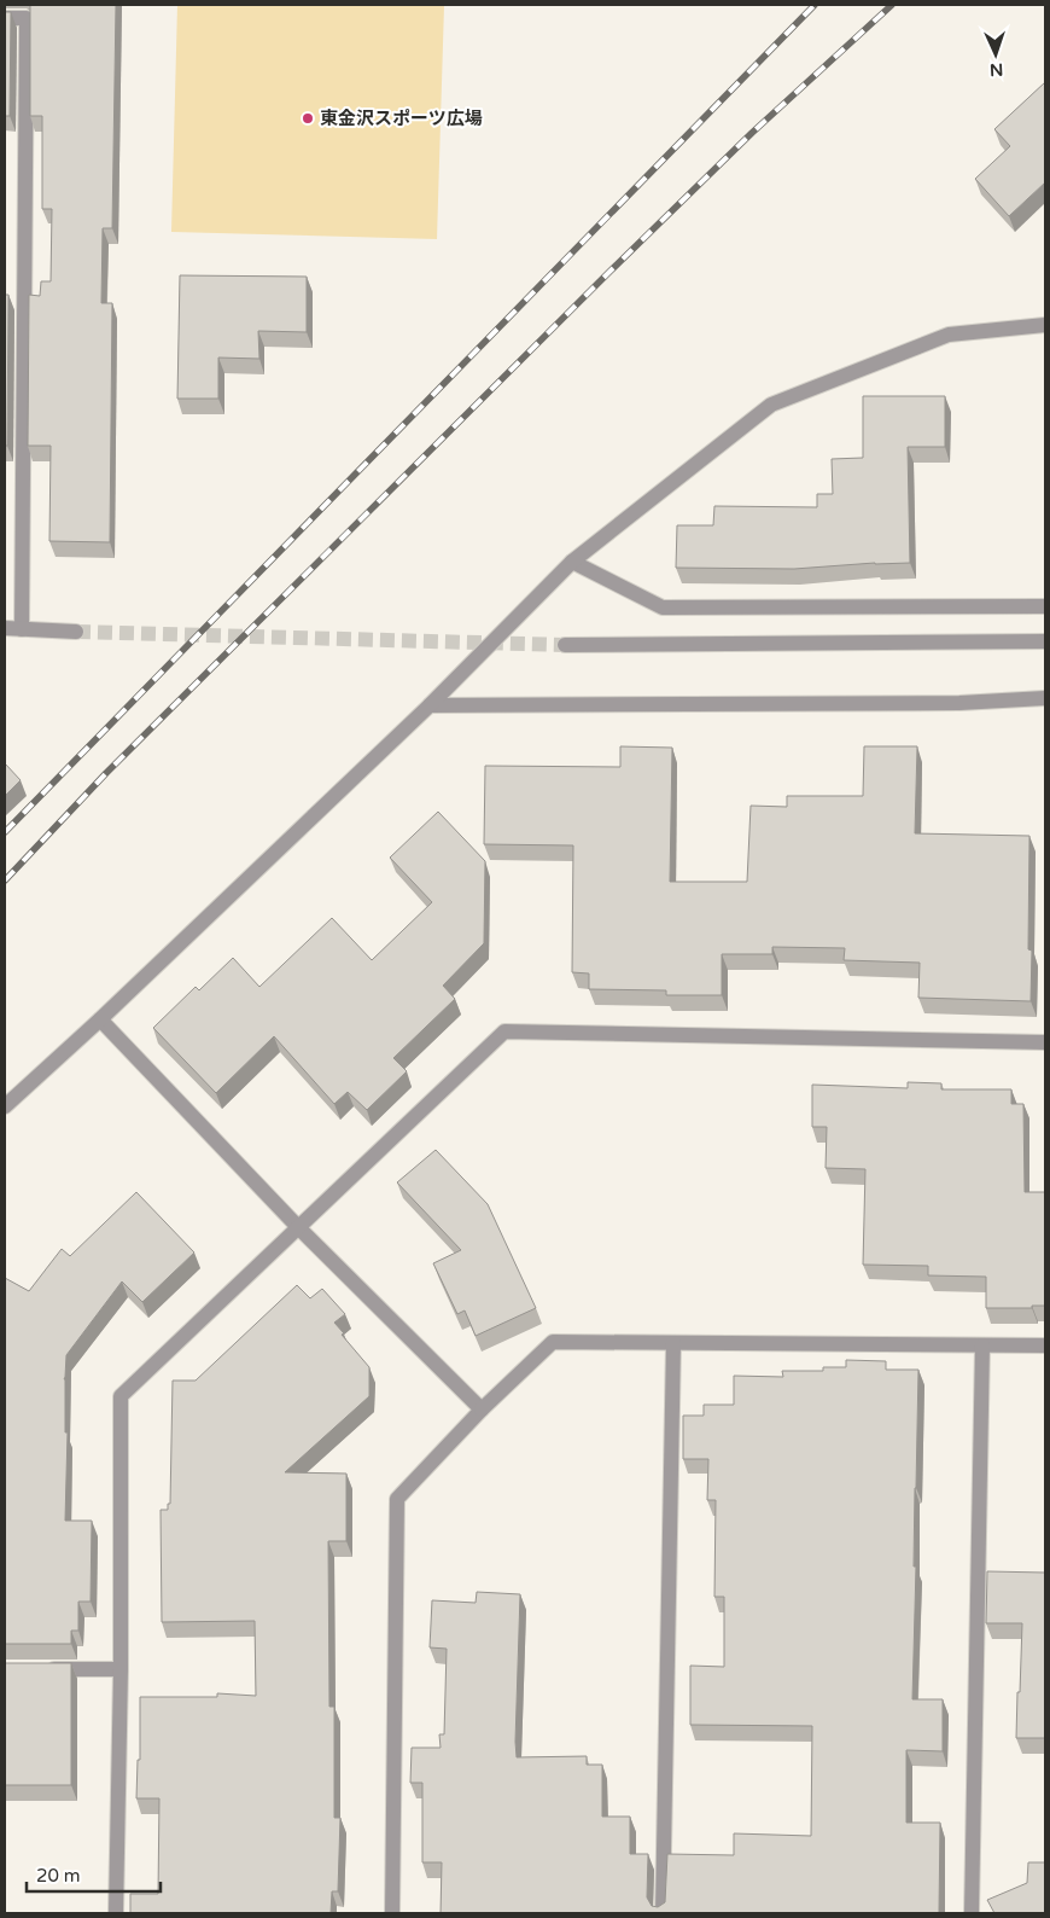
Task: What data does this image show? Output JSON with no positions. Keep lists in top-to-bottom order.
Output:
{
  "places": ["東金沢スポーツ広場"],
  "scale_bar": "20 m",
  "north": "bottom"
}
